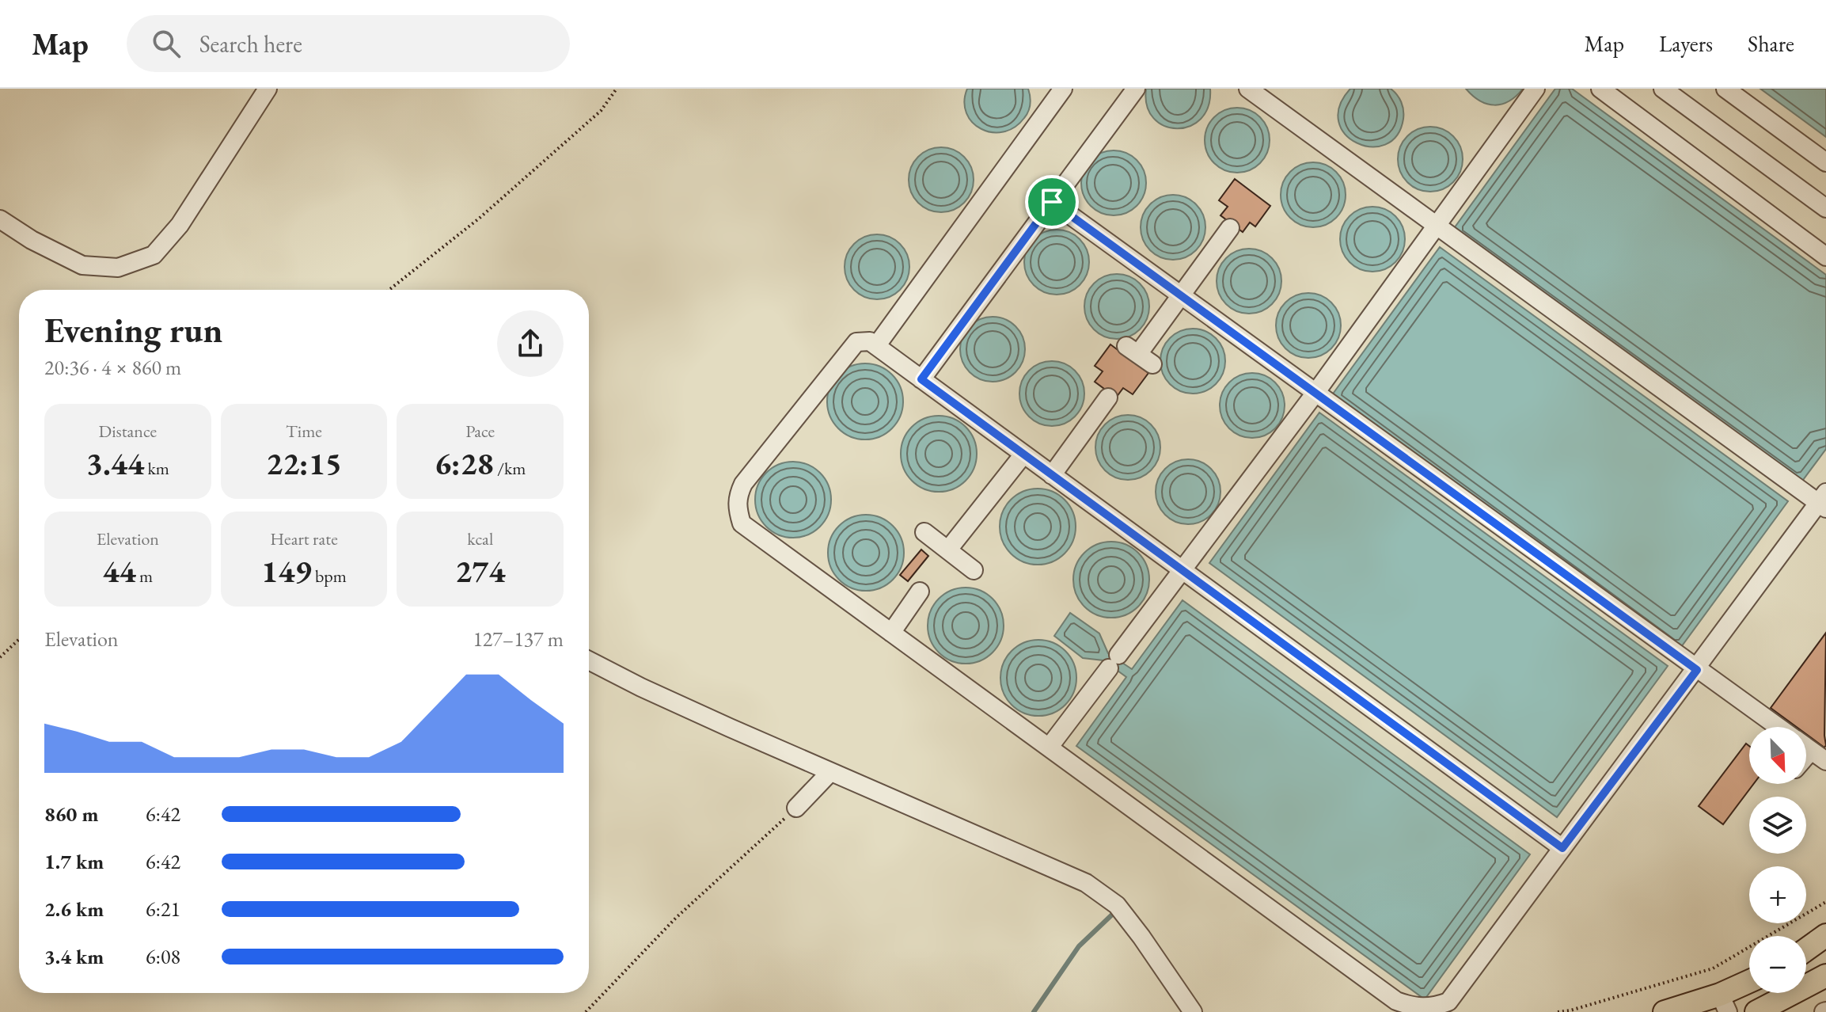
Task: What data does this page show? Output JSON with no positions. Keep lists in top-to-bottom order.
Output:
{
  "north": "bottom right",
  "page": {
    "header": "Map",
    "search": "Search here",
    "nav": ["Map", "Layers", "Share"],
    "heading": ["Evening run", "20:36 · 4 × 860 m"],
    "stats": [
      ["Distance", "3.44 km"],
      ["Time", "22:15"],
      ["Pace", "6:28 /km"],
      ["Elevation", "44 m"],
      ["Heart rate", "149 bpm"],
      ["kcal", "274"]
    ],
    "chart": ["Elevation", "127–137 m"],
    "map_buttons": ["+", "−"],
    "list": [
      {
        "name": "860 m",
        "note": "6:42"
      },
      {
        "name": "1.7 km",
        "note": "6:42"
      },
      {
        "name": "2.6 km",
        "note": "6:21"
      },
      {
        "name": "3.4 km",
        "note": "6:08"
      }
    ]
  }
}
